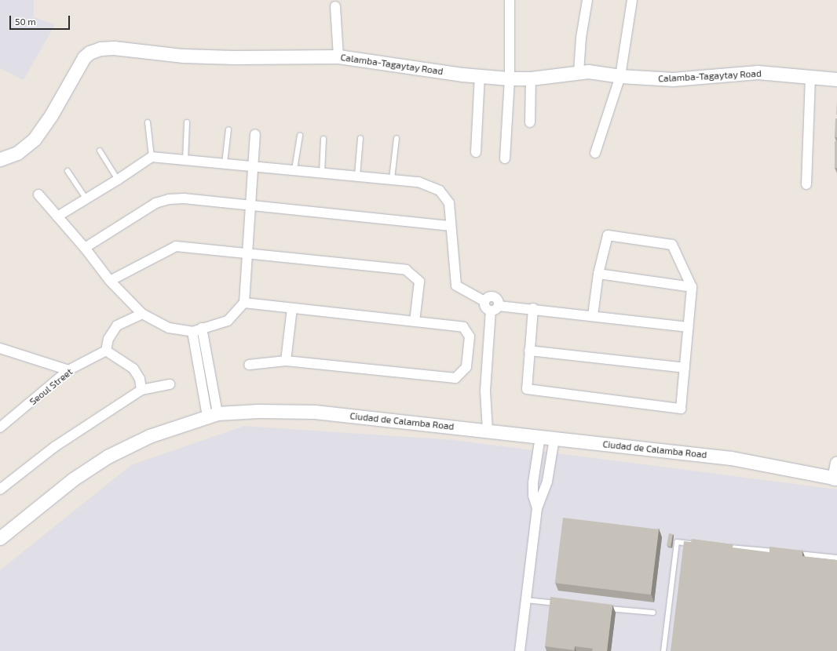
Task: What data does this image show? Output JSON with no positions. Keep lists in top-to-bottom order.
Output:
{
  "streets": {
    "main road": ["Calamba-Tagaytay Road", "Ciudad de Calamba Road"],
    "street": ["Seoul Street"]
  },
  "scale_bar": "50 m"
}
